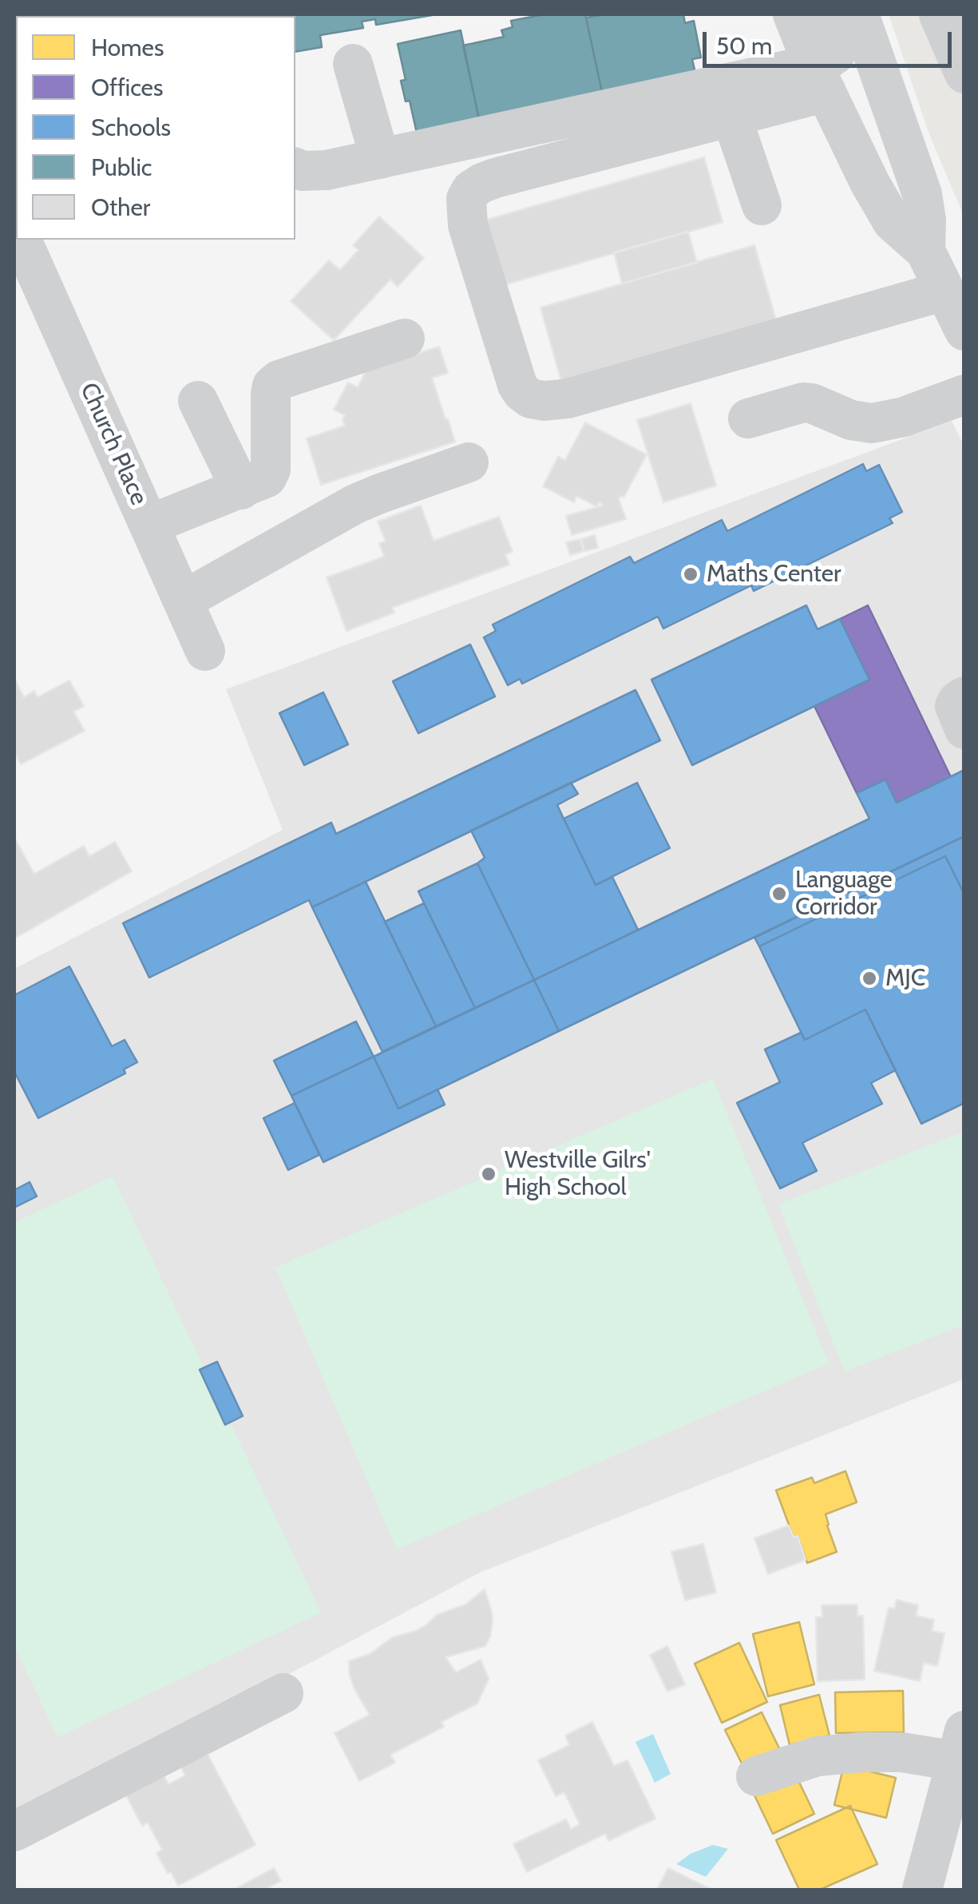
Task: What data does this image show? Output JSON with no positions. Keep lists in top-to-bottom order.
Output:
{
  "streets": {
    "street": ["Church Place"]
  },
  "places": [
    "Maths Center",
    "Language Corridor",
    "MJC",
    "Westville Gilrs' High School"
  ],
  "legend": [
    "Homes",
    "Offices",
    "Schools",
    "Public",
    "Other"
  ],
  "scale_bar": "50 m"
}
